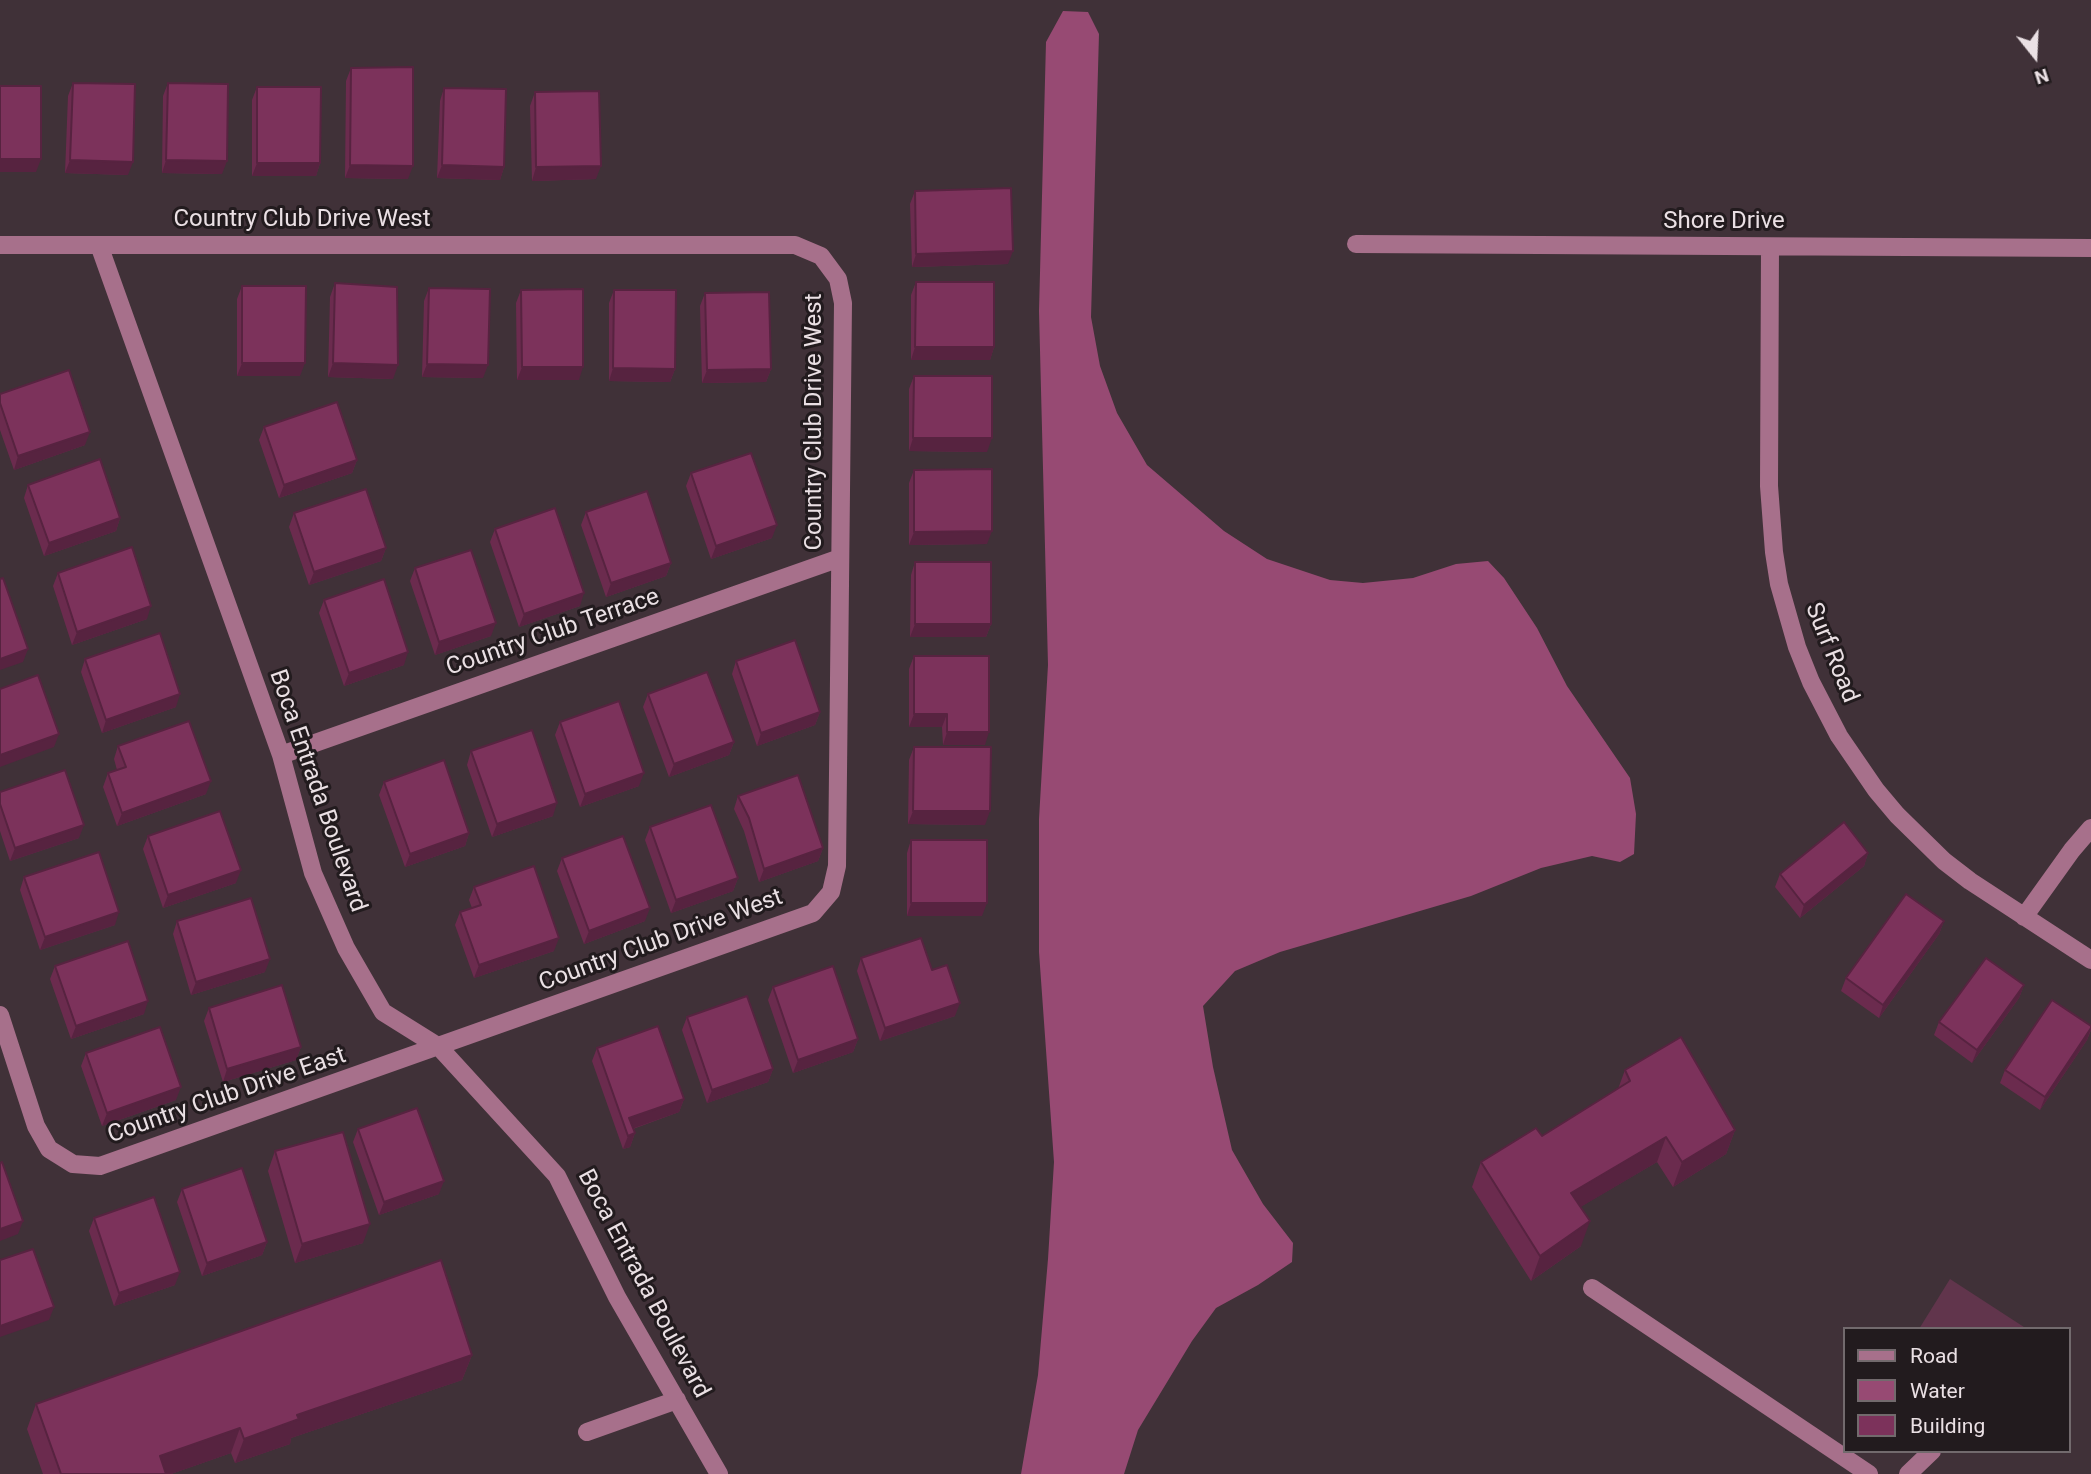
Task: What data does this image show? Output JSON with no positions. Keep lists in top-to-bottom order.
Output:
{
  "streets": {
    "street": [
      "Country Club Drive West",
      "Shore Drive",
      "Country Club Terrace",
      "Surf Road",
      "Boca Entrada Boulevard",
      "Country Club Drive East"
    ]
  },
  "crossings": [
    ["Country Club Drive West", "Country Club Terrace"],
    ["Country Club Drive West", "Boca Entrada Boulevard"],
    ["Country Club Drive West", "Country Club Drive East"],
    ["Shore Drive", "Surf Road"],
    ["Country Club Terrace", "Boca Entrada Boulevard"],
    ["Boca Entrada Boulevard", "Country Club Drive East"]
  ],
  "legend": ["Road", "Water", "Building"],
  "north": "bottom"
}
